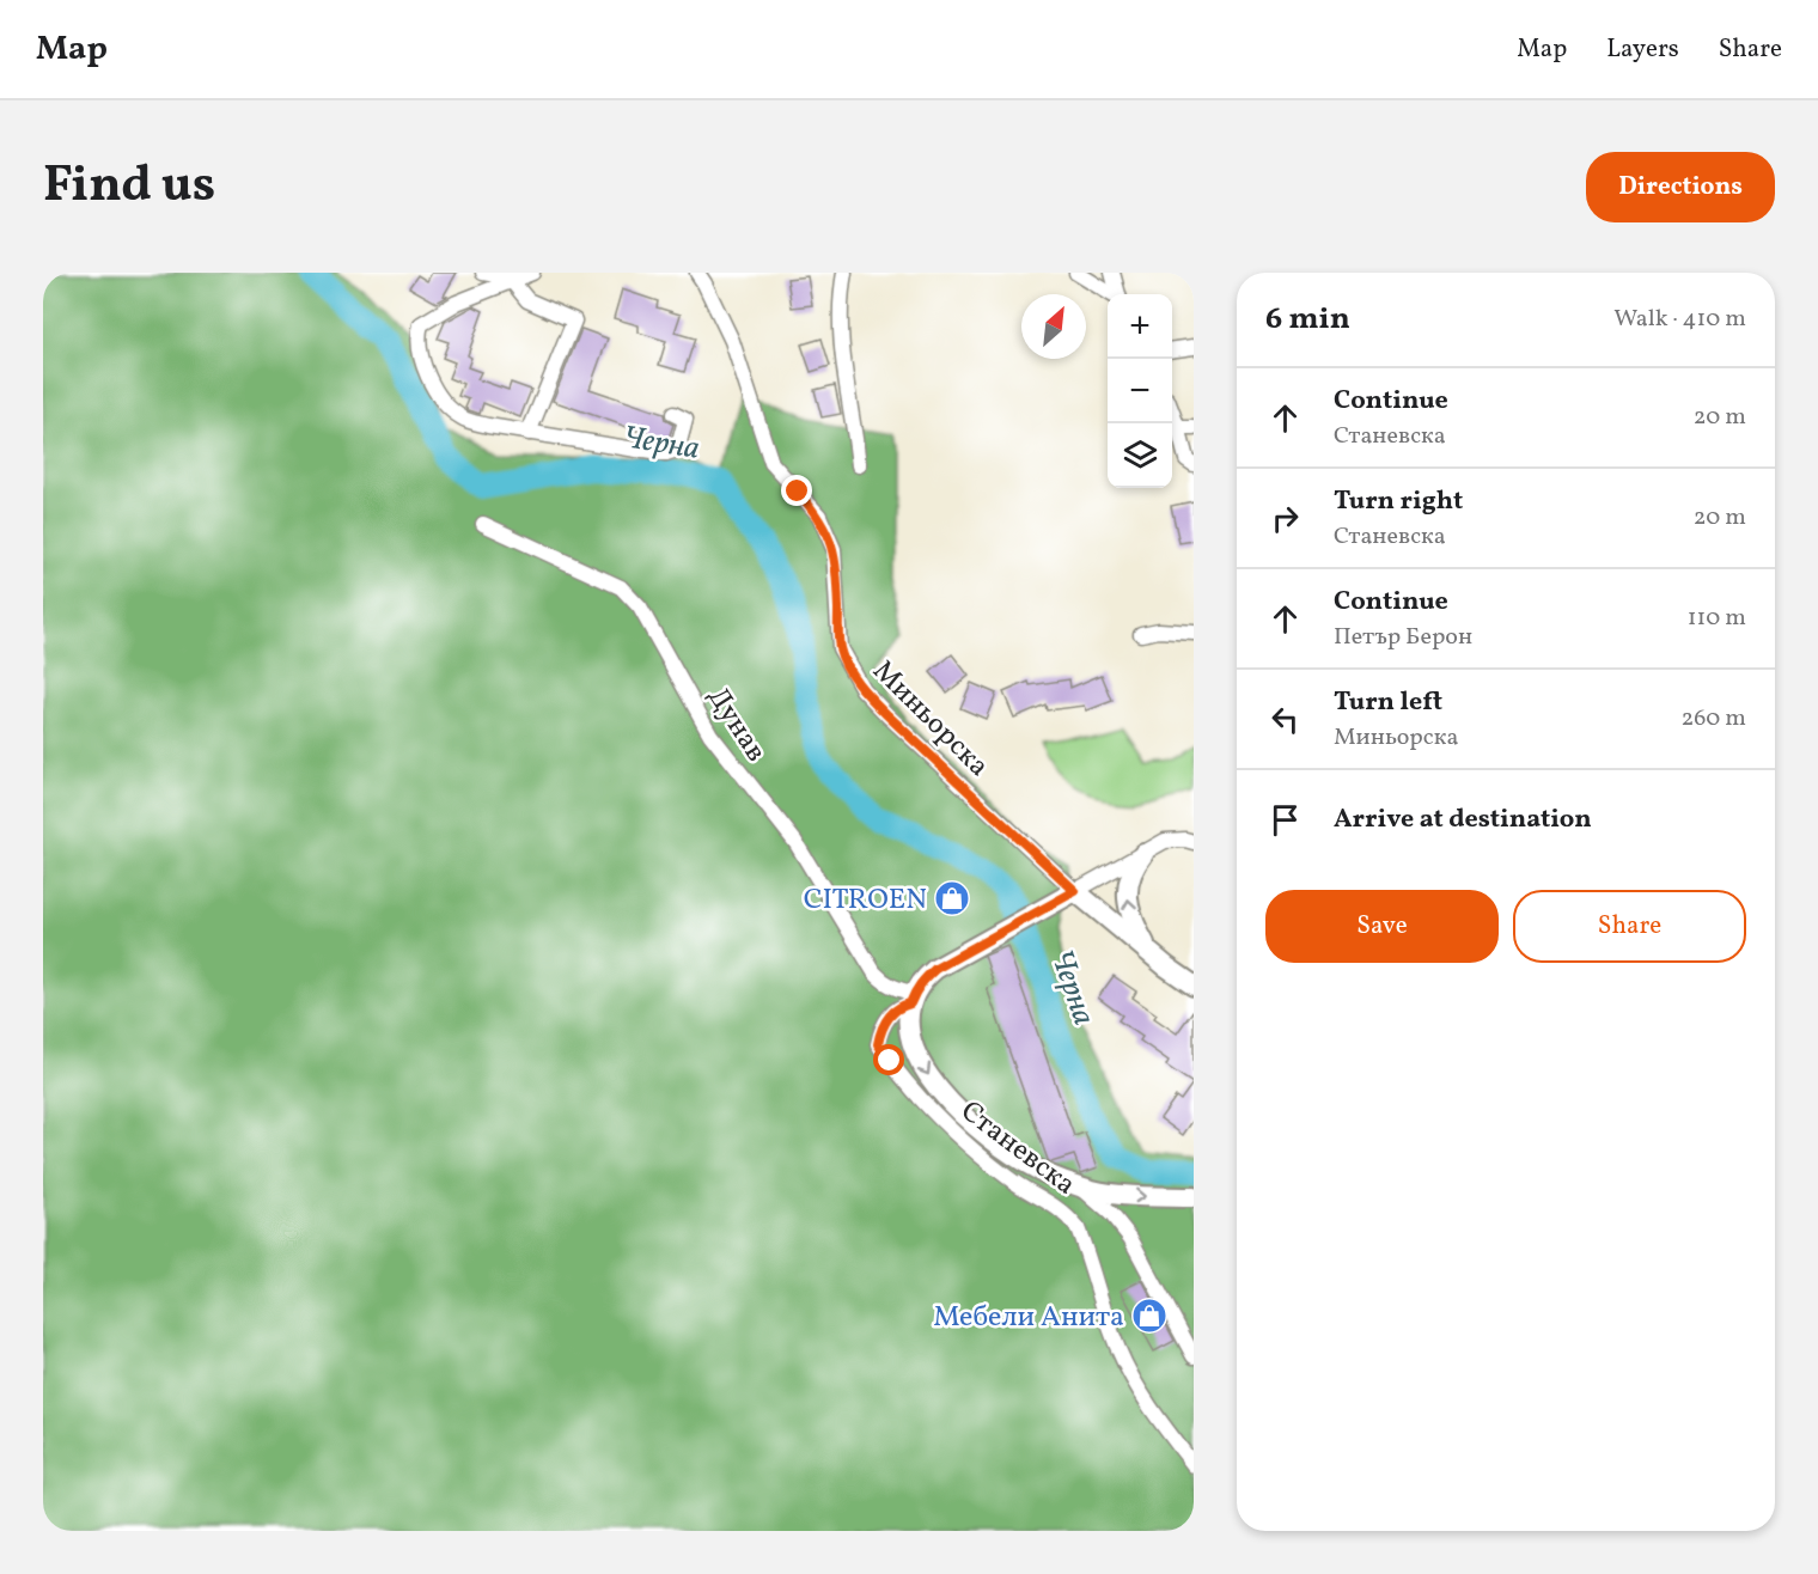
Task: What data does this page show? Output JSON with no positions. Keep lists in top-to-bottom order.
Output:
{
  "streets": {
    "street": ["Миньорска", "Дунав", "Станевска"]
  },
  "crossings": [
    ["Дунав", "Станевска"]
  ],
  "water": ["Черна"],
  "places": {
    "shop": ["CITROEN", "Мебели Анита"]
  },
  "north": "top right",
  "page": {
    "header": "Map",
    "nav": ["Map", "Layers", "Share"],
    "title": "Find us",
    "buttons": [
      "Directions",
      ["Save", "Share"]
    ],
    "heading": ["6 min", "Walk · 410 m"],
    "map_buttons": ["+", "−"],
    "list": [
      ["Continue", "Станевска", "20 m"],
      ["Turn right", "Станевска", "20 m"],
      ["Continue", "Петър Берон", "110 m"],
      ["Turn left", "Миньорска", "260 m"],
      "Arrive at destination"
    ]
  }
}
